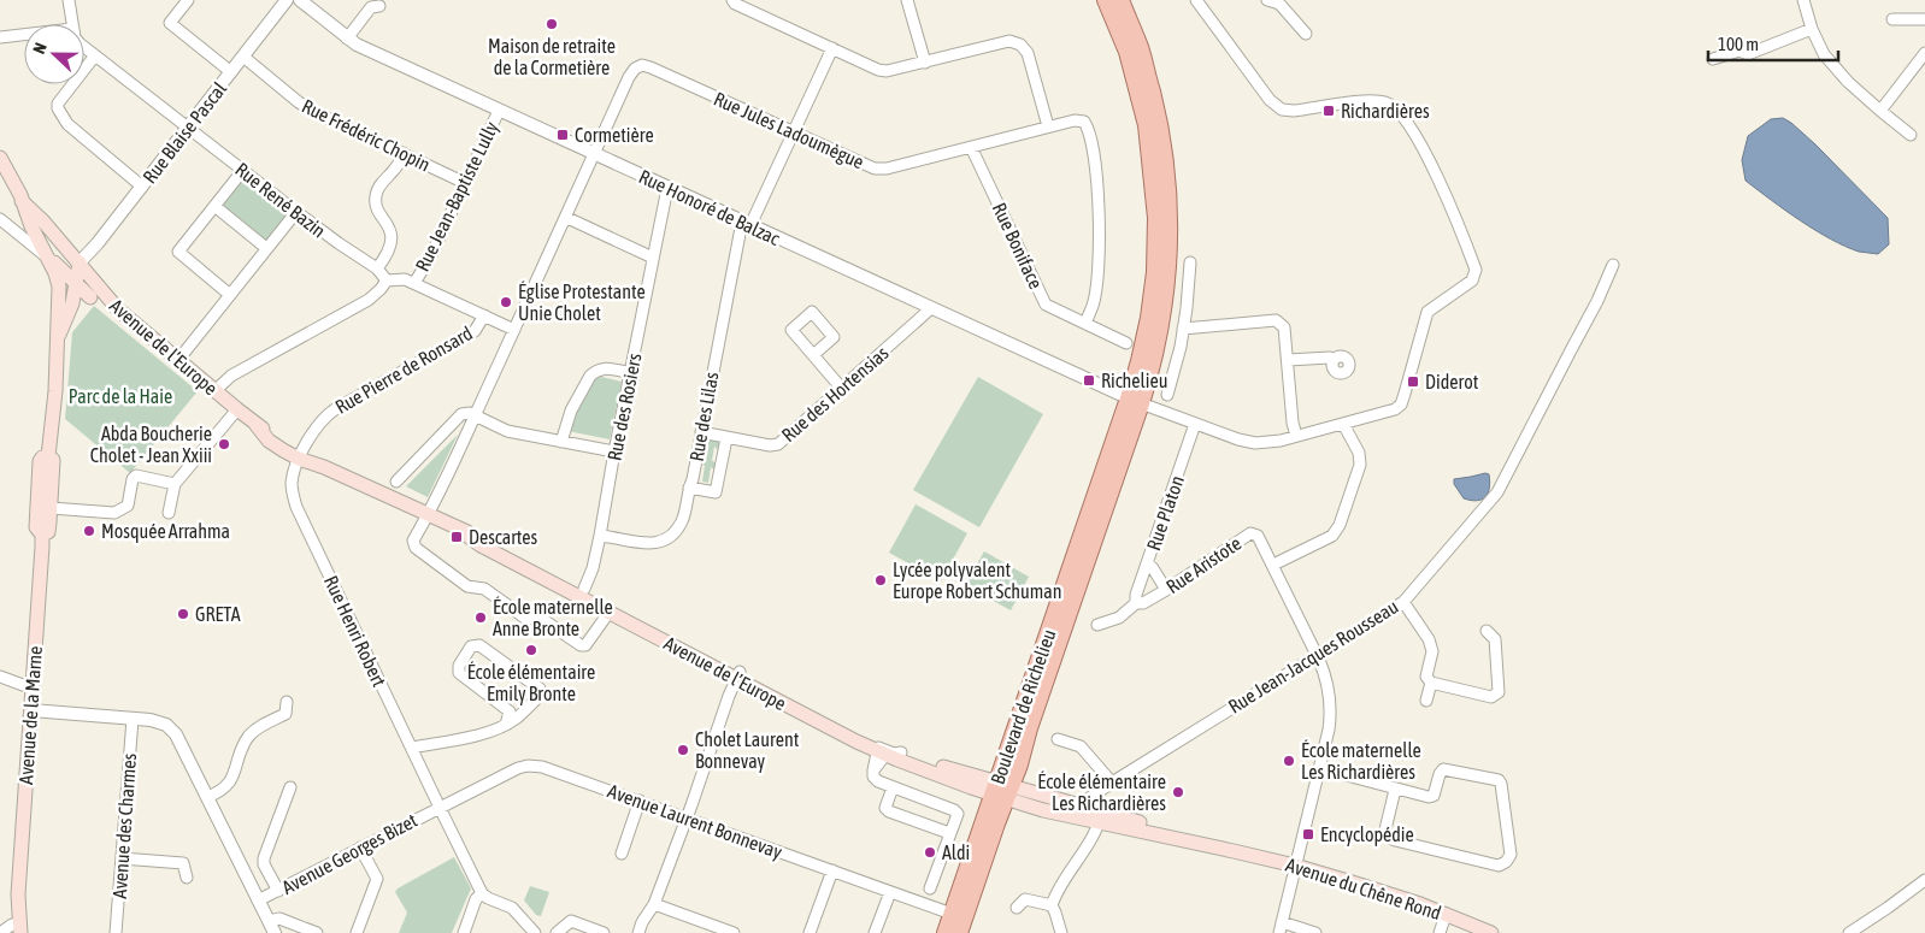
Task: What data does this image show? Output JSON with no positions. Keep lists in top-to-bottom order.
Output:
{
  "streets": {
    "main road": [
      "Avenue de l’Europe",
      "Boulevard de Richelieu",
      "Avenue de la Marne",
      "Avenue du Chêne Rond"
    ],
    "street": [
      "Rue Jules Ladoumègue",
      "Rue Blaise Pascal",
      "Rue Frédéric Chopin",
      "Rue Jean-Baptiste Lully",
      "Rue René Bazin",
      "Rue Honoré de Balzac",
      "Rue Boniface",
      "Rue Pierre de Ronsard",
      "Rue des Hortensias",
      "Rue des Rosiers",
      "Rue des Lilas",
      "Rue Platon",
      "Rue Aristote",
      "Rue Henri Robert",
      "Rue Jean-Jacques Rousseau",
      "Avenue Laurent Bonnevay",
      "Avenue des Charmes",
      "Avenue Georges Bizet"
    ]
  },
  "crossings": [
    ["Rue Jules Ladoumègue", "Rue Honoré de Balzac"],
    ["Rue Jules Ladoumègue", "Rue Boniface"],
    ["Rue Jules Ladoumègue", "Rue des Lilas"],
    ["Rue Blaise Pascal", "Rue Frédéric Chopin"],
    ["Rue Blaise Pascal", "Rue René Bazin"],
    ["Rue Blaise Pascal", "Avenue de l’Europe"],
    ["Rue Frédéric Chopin", "Rue Jean-Baptiste Lully"],
    ["Rue Jean-Baptiste Lully", "Rue Honoré de Balzac"],
    ["Rue Honoré de Balzac", "Rue des Hortensias"],
    ["Rue Honoré de Balzac", "Rue des Rosiers"],
    ["Rue Honoré de Balzac", "Rue des Lilas"],
    ["Rue Honoré de Balzac", "Boulevard de Richelieu"],
    ["Avenue de l’Europe", "Rue Pierre de Ronsard"],
    ["Avenue de l’Europe", "Rue des Rosiers"],
    ["Avenue de l’Europe", "Rue Henri Robert"],
    ["Avenue de l’Europe", "Boulevard de Richelieu"],
    ["Avenue de l’Europe", "Avenue du Chêne Rond"],
    ["Rue Pierre de Ronsard", "Rue Henri Robert"],
    ["Rue des Hortensias", "Rue des Lilas"],
    ["Rue des Rosiers", "Rue des Lilas"],
    ["Rue Platon", "Rue Aristote"],
    ["Rue Aristote", "Rue Jean-Jacques Rousseau"],
    ["Rue Aristote", "Avenue du Chêne Rond"],
    ["Rue Henri Robert", "Avenue Laurent Bonnevay"],
    ["Rue Henri Robert", "Avenue Georges Bizet"],
    ["Rue Jean-Jacques Rousseau", "Avenue du Chêne Rond"],
    ["Boulevard de Richelieu", "Avenue Laurent Bonnevay"],
    ["Boulevard de Richelieu", "Avenue du Chêne Rond"],
    ["Avenue Laurent Bonnevay", "Avenue Georges Bizet"]
  ],
  "parks": ["Parc de la Haie"],
  "places": {
    "other": [
      "Maison de retraite de la Cormetière",
      "Église Protestante Unie Cholet",
      "Abda Boucherie Cholet - Jean Xxiii",
      "Mosquée Arrahma",
      "Lycée polyvalent Europe Robert Schuman",
      "GRETA",
      "École maternelle Anne Bronte",
      "École élémentaire Emily Bronte",
      "Cholet Laurent Bonnevay",
      "École maternelle Les Richardières",
      "École élémentaire Les Richardières",
      "Aldi"
    ],
    "transit": [
      "Richardières",
      "Cormetière",
      "Richelieu",
      "Diderot",
      "Descartes",
      "Encyclopédie"
    ]
  },
  "scale_bar": "100 m",
  "north": "left"
}
